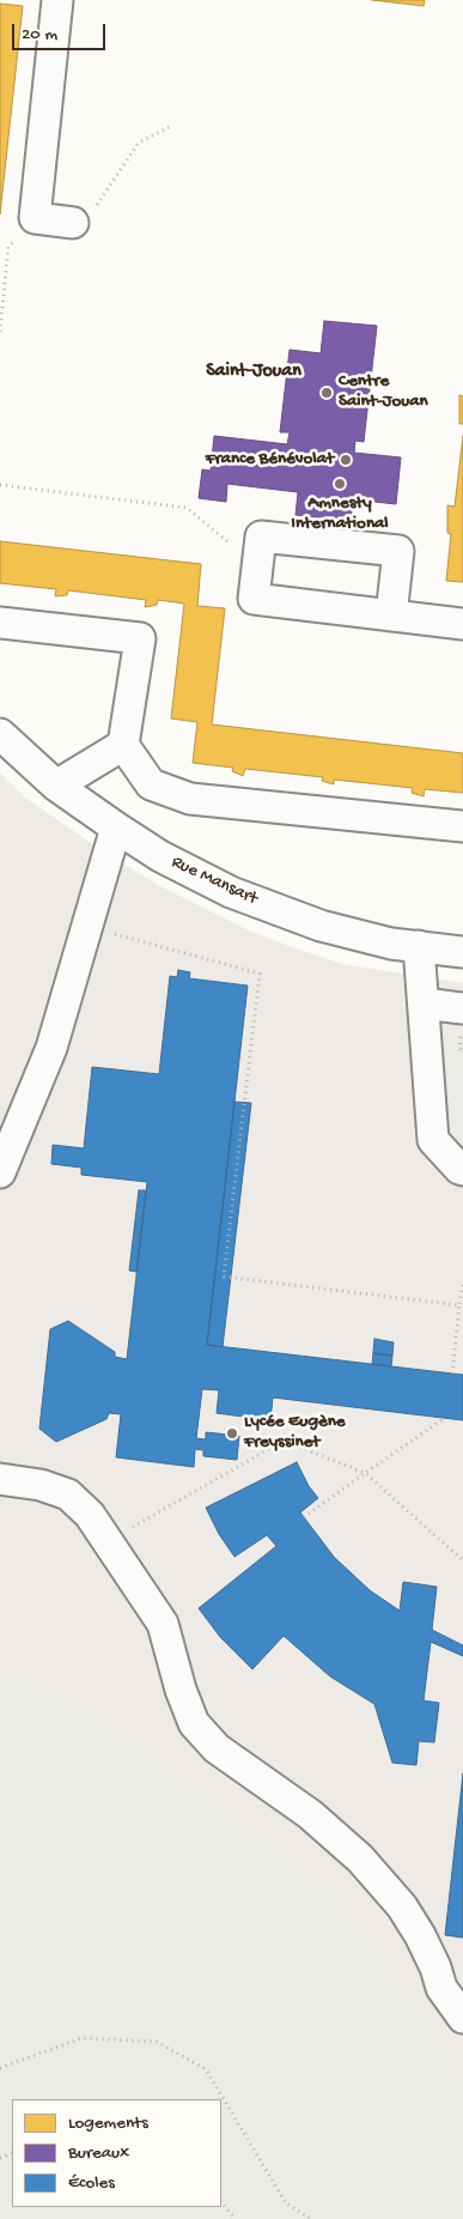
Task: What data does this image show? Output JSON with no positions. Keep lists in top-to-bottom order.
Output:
{
  "streets": {
    "street": ["Rue Mansart"]
  },
  "districts": ["Saint-Jouan"],
  "places": [
    "Centre Saint-Jouan",
    "France Bénévolat",
    "Amnesty International",
    "Lycée Eugène Freyssinet"
  ],
  "legend": ["Logements", "Bureaux", "Écoles"],
  "scale_bar": "20 m"
}
